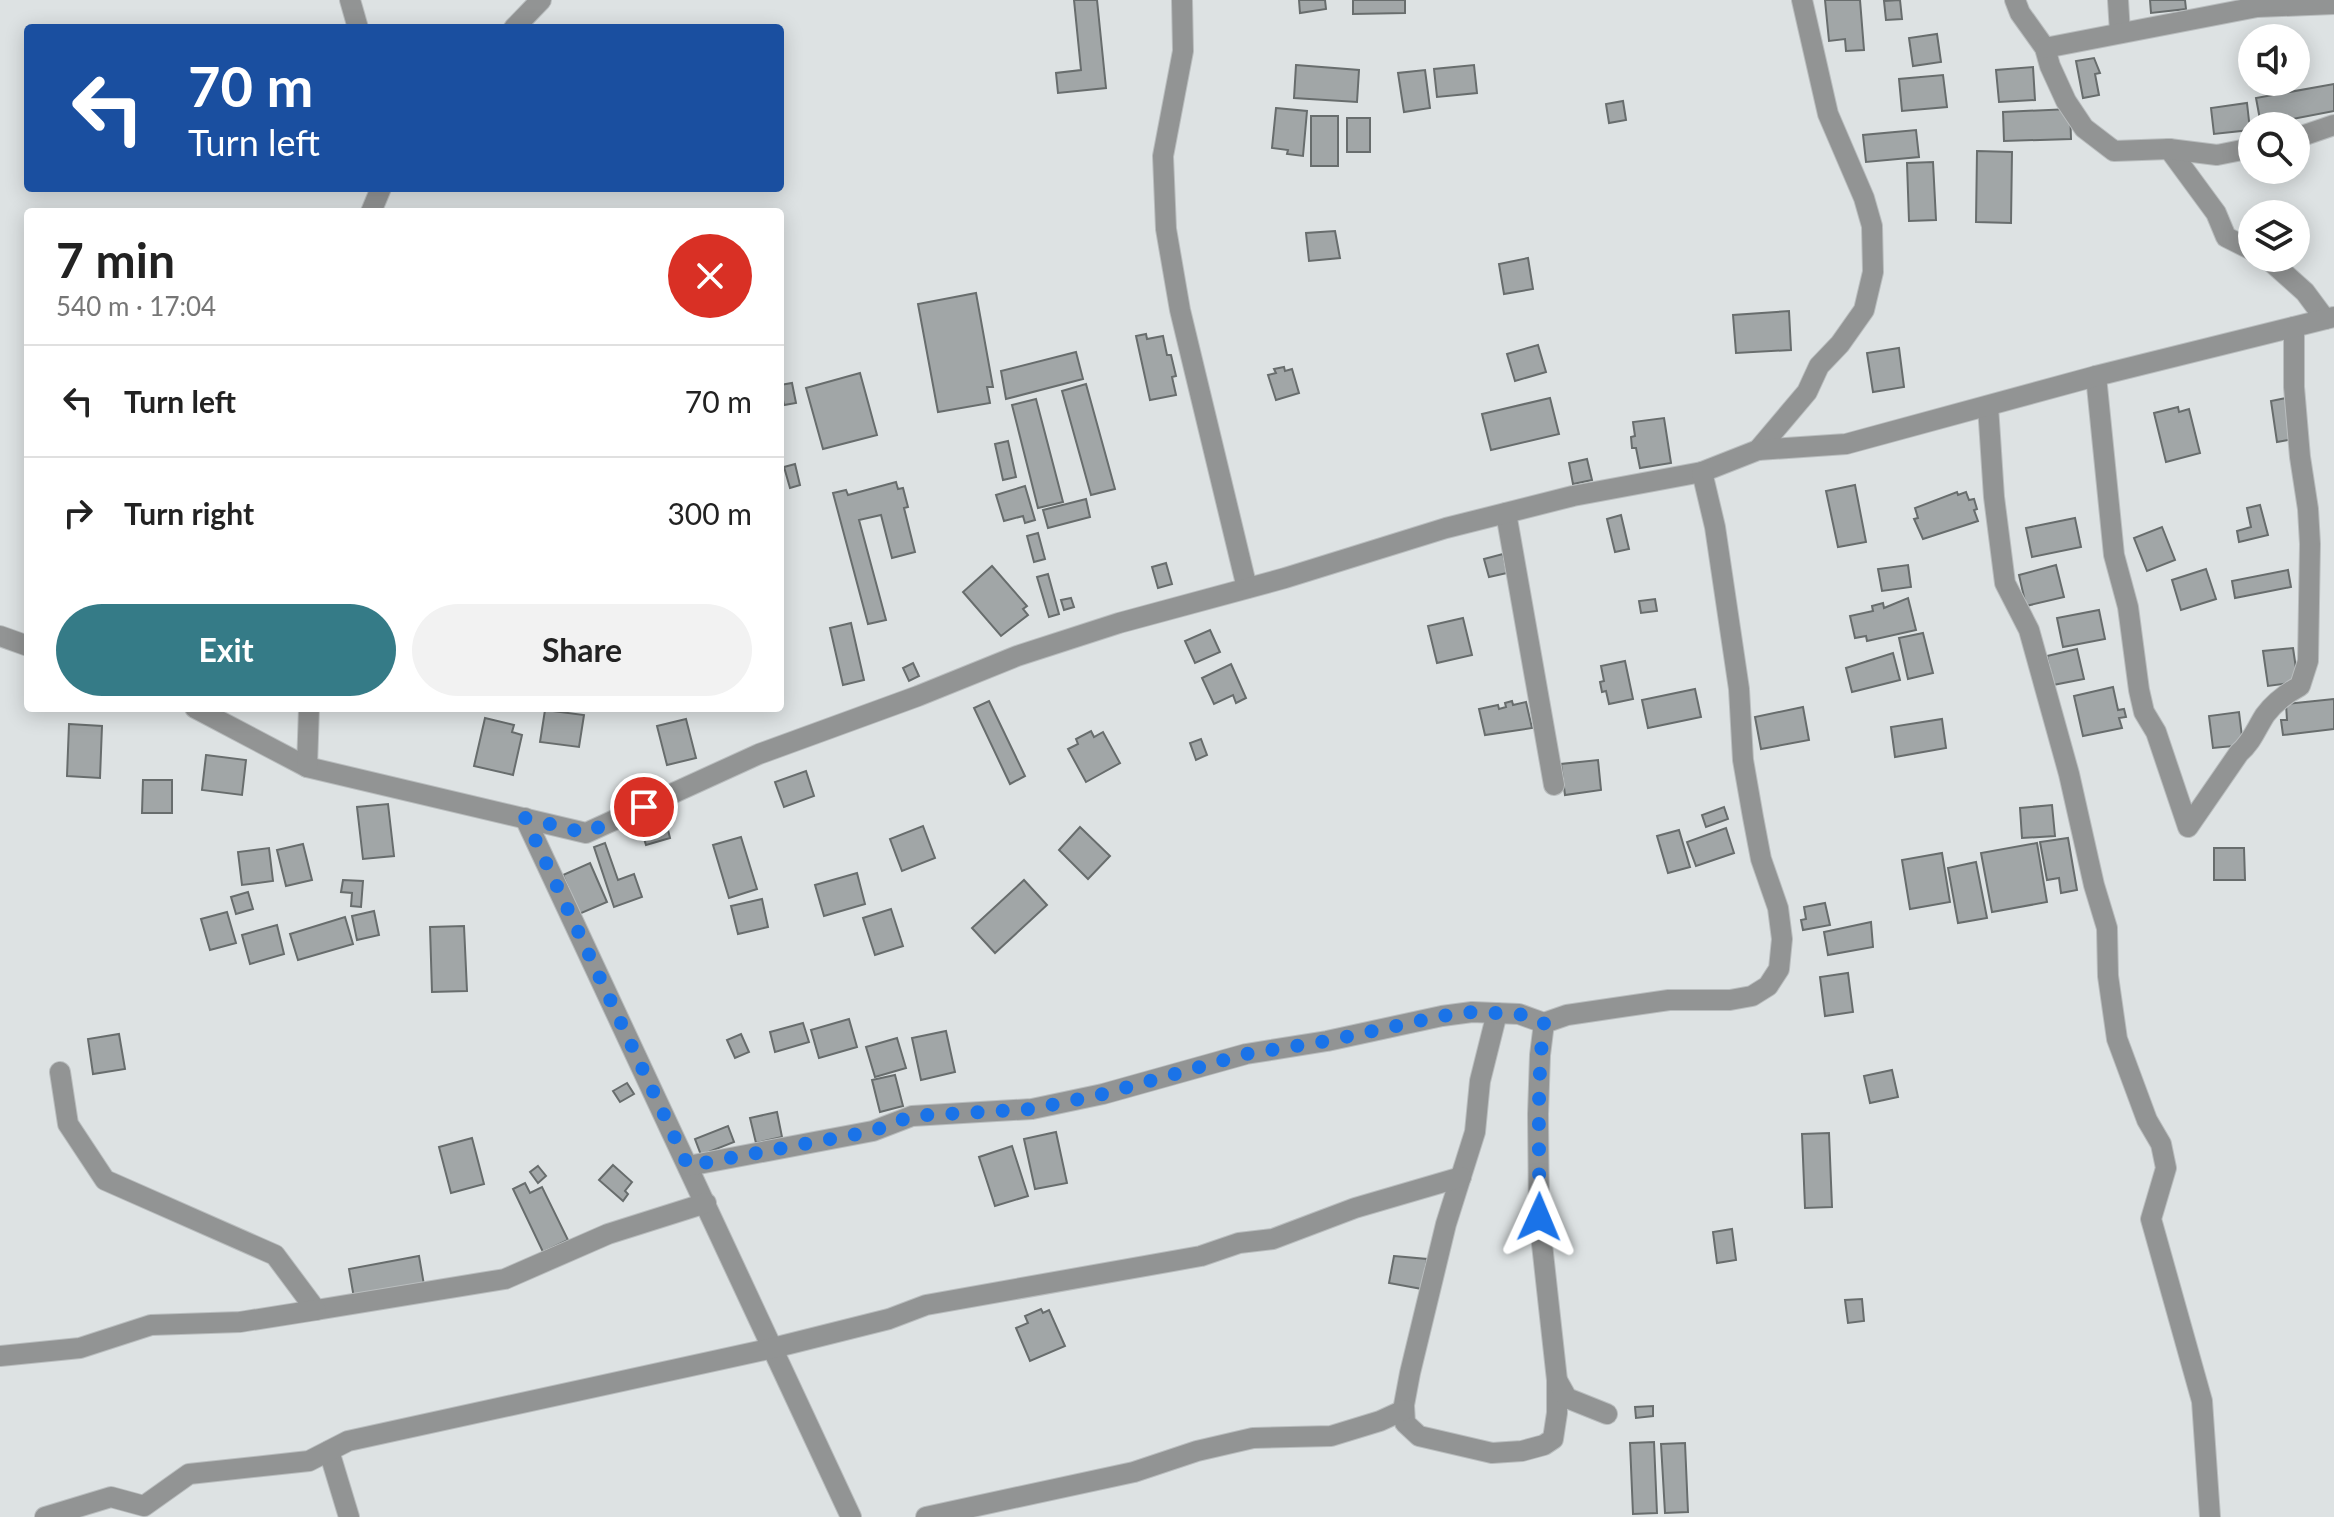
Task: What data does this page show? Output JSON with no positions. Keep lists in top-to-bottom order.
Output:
{
  "page": {
    "turn": ["70 m", "Turn left"],
    "heading": ["7 min", "540 m · 17:04"],
    "list": [
      {
        "name": "Turn left",
        "value": "70 m"
      },
      {
        "name": "Turn right",
        "value": "300 m"
      }
    ],
    "buttons": ["Exit", "Share"]
  }
}
